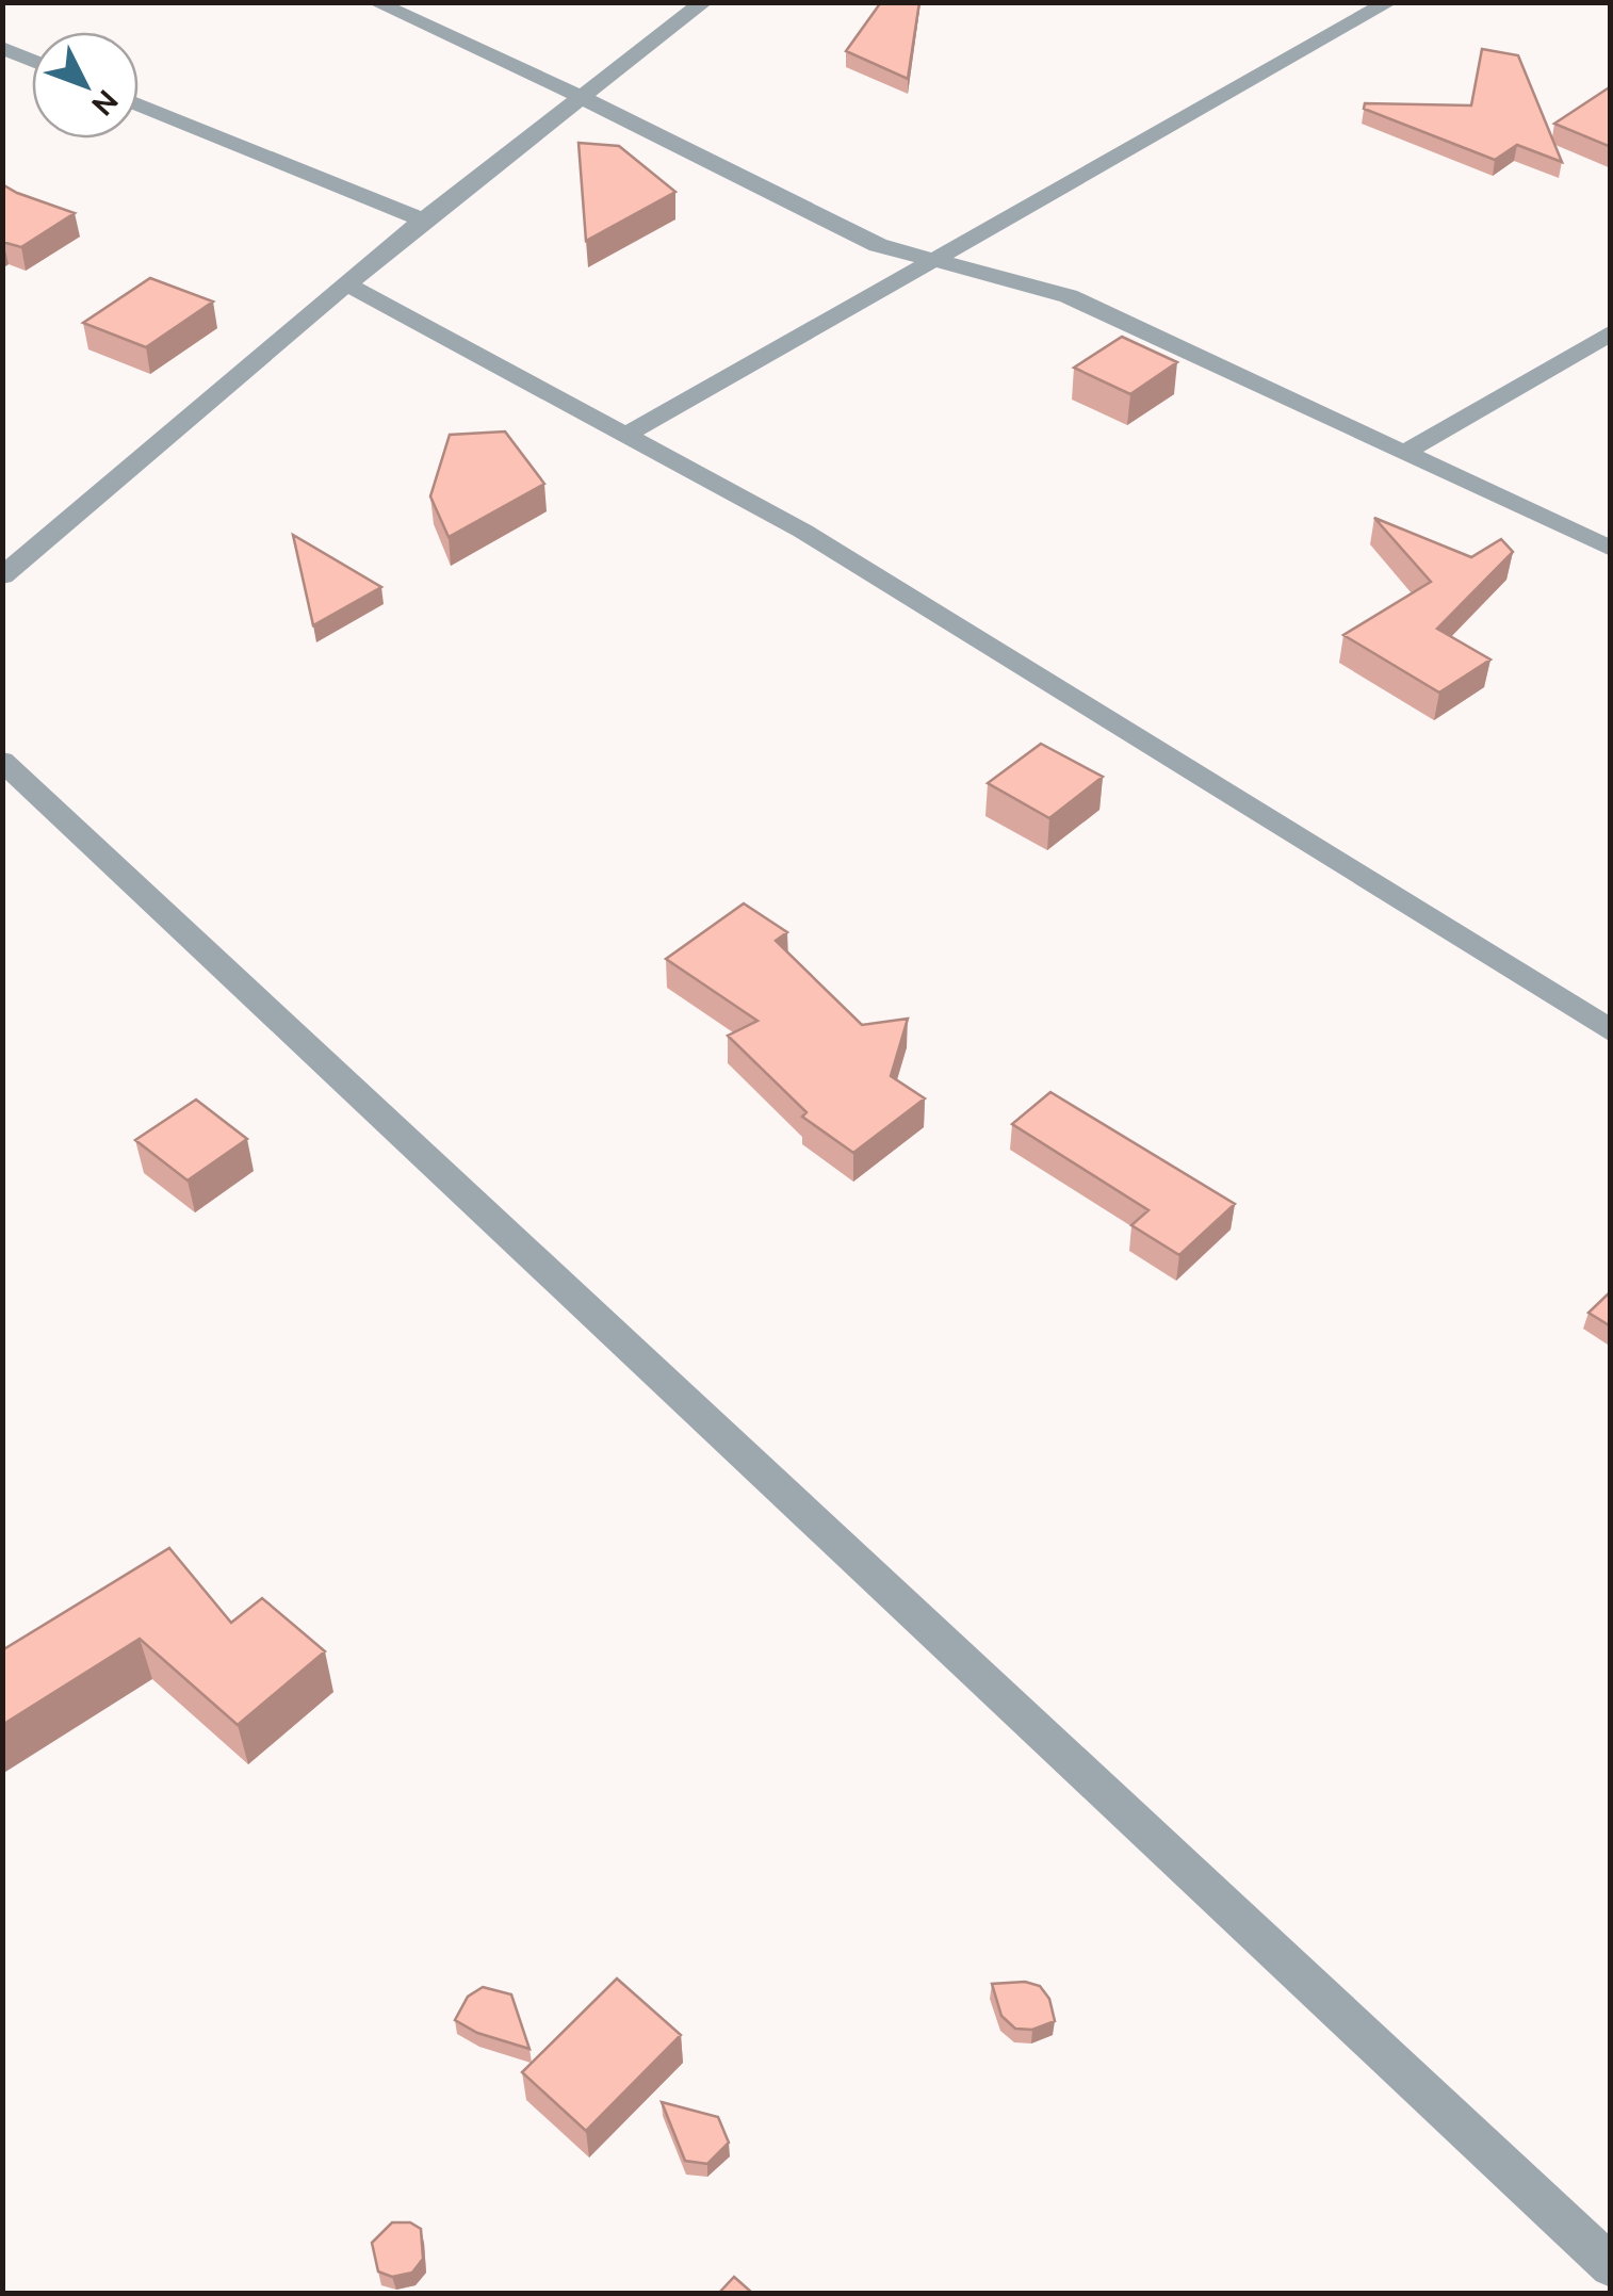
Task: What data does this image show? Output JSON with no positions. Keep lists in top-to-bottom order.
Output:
{
  "north": "bottom right"
}
